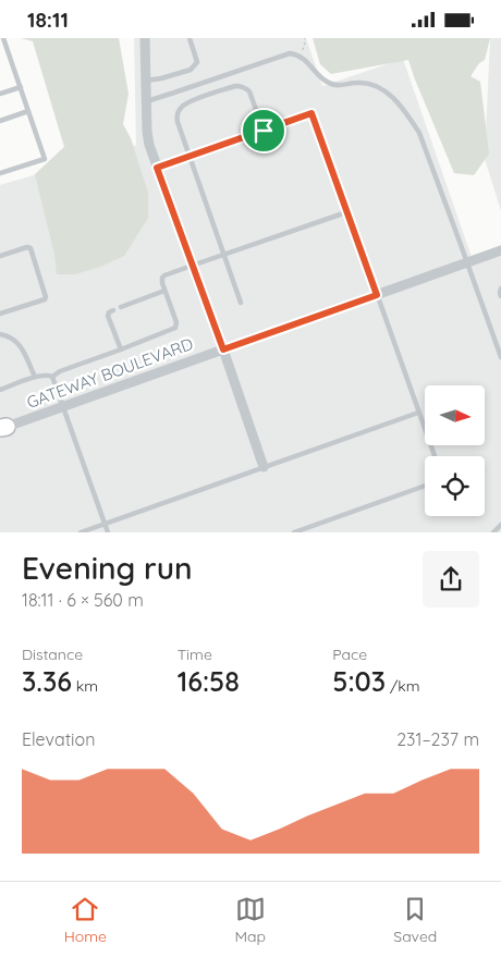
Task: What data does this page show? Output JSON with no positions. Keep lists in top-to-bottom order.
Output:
{
  "streets": {
    "street": ["GATEWAY BOULEVARD"]
  },
  "north": "right",
  "page": {
    "status": "18:11",
    "heading": ["Evening run", "18:11 · 6 × 560 m"],
    "stats": [
      ["Distance", "3.36 km"],
      ["Time", "16:58"],
      ["Pace", "5:03 /km"]
    ],
    "chart": ["Elevation", "231–237 m"],
    "tabs": ["Home", "Map", "Saved"]
  }
}
